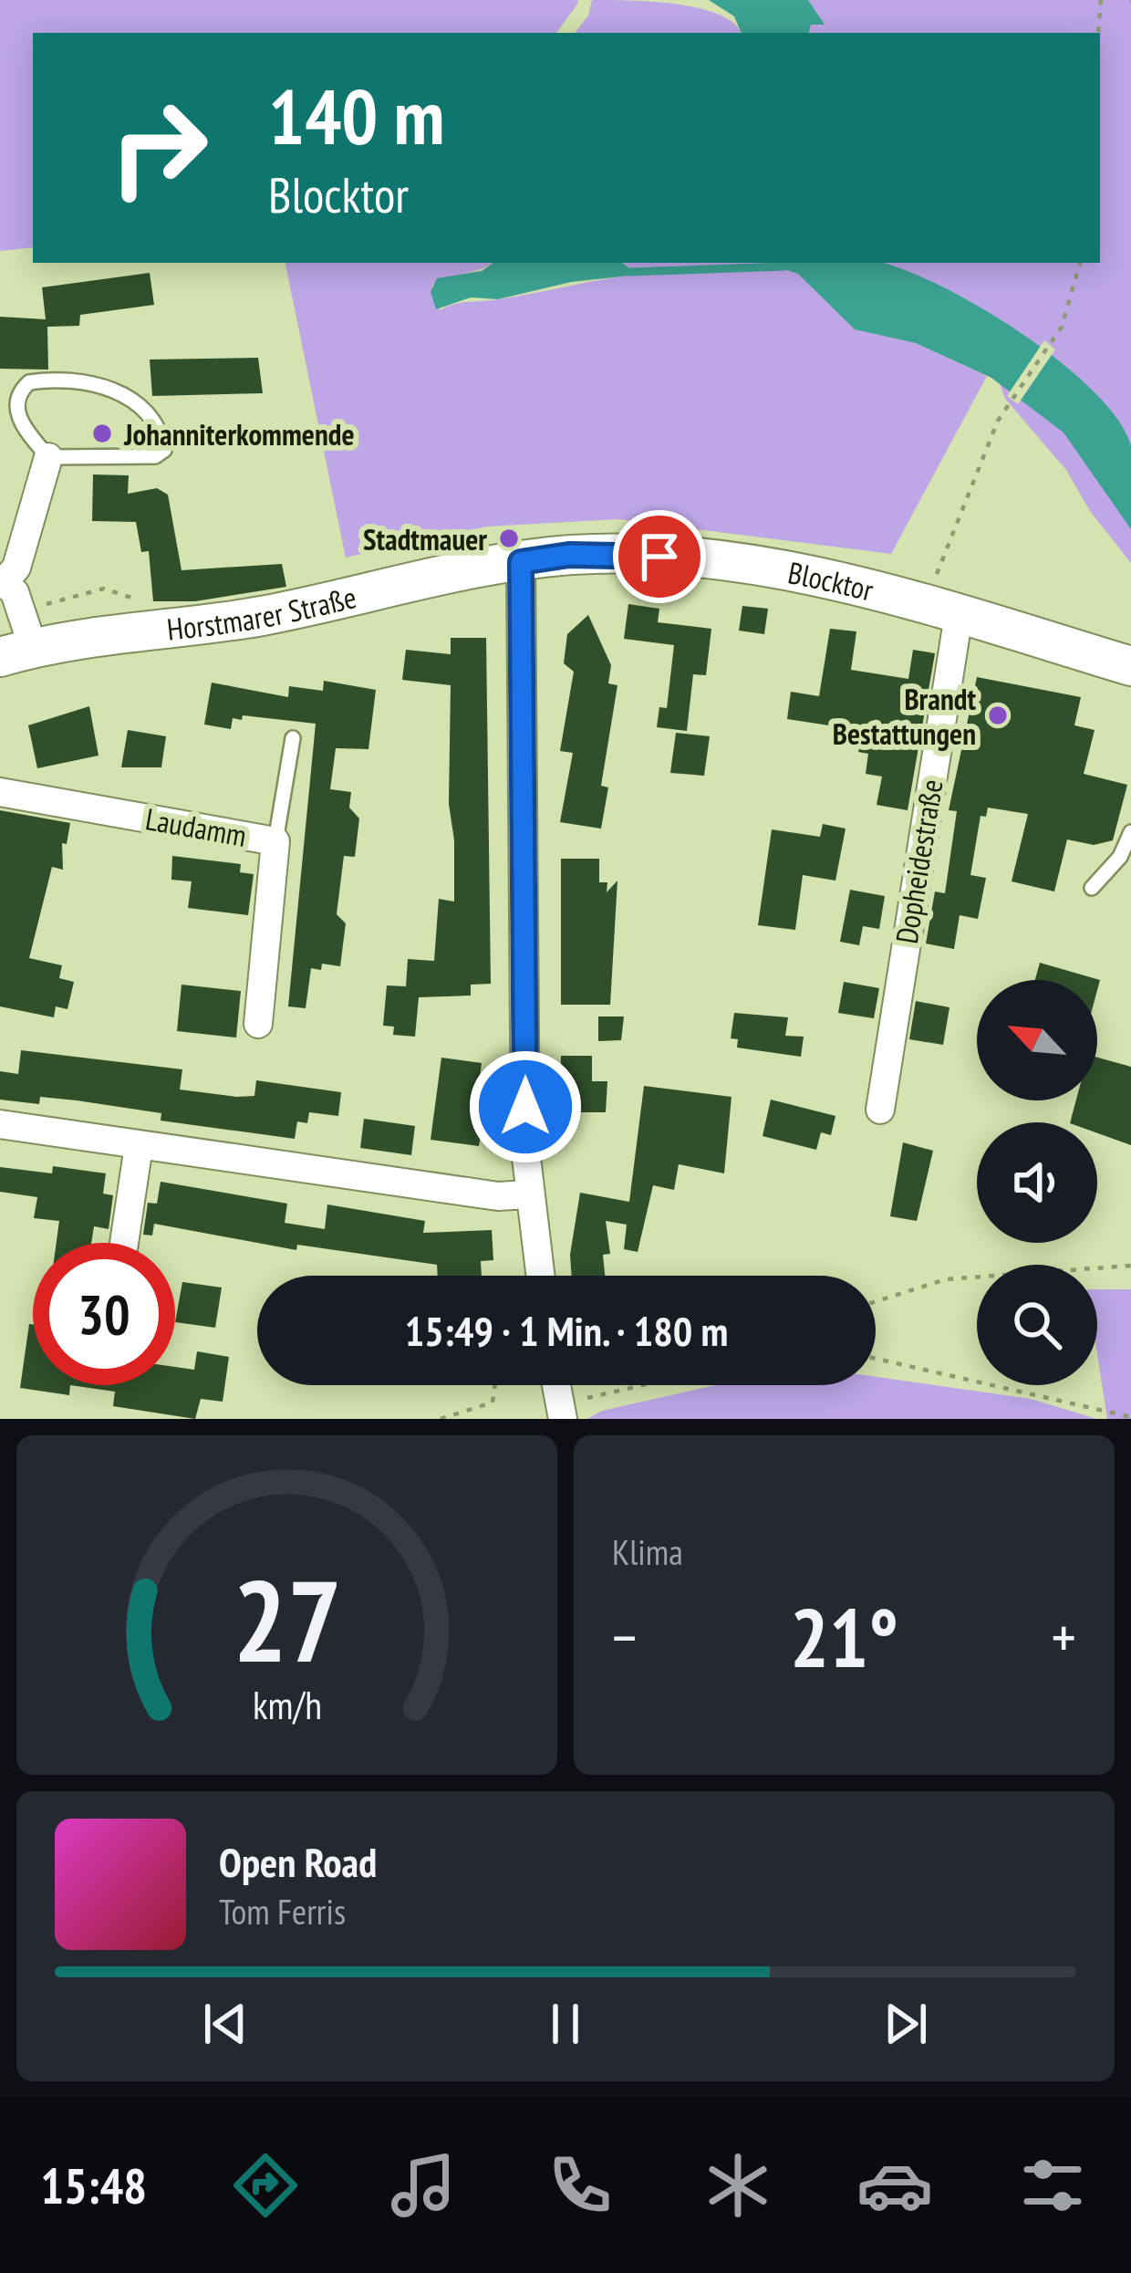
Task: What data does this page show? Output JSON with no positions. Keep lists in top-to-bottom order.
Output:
{
  "streets": {
    "main road": ["Blocktor", "Horstmarer Straße"],
    "street": ["Laudamm", "Dopheidestraße"]
  },
  "crossings": [
    ["Blocktor", "Horstmarer Straße"],
    ["Blocktor", "Dopheidestraße"]
  ],
  "places": ["Johanniterkommende", "Stadtmauer", "Brandt Bestattungen"],
  "north": "top left",
  "page": {
    "turn": ["140 m", "Blocktor"],
    "limit": "30",
    "trip": "15:49 · 1 Min. · 180 m",
    "tile": "Klima",
    "heat": ["−", "21°", "+"],
    "song": ["Open Road", "Tom Ferris"],
    "tabs": "15:48",
    "gauge": ["27", "km/h"]
  }
}
